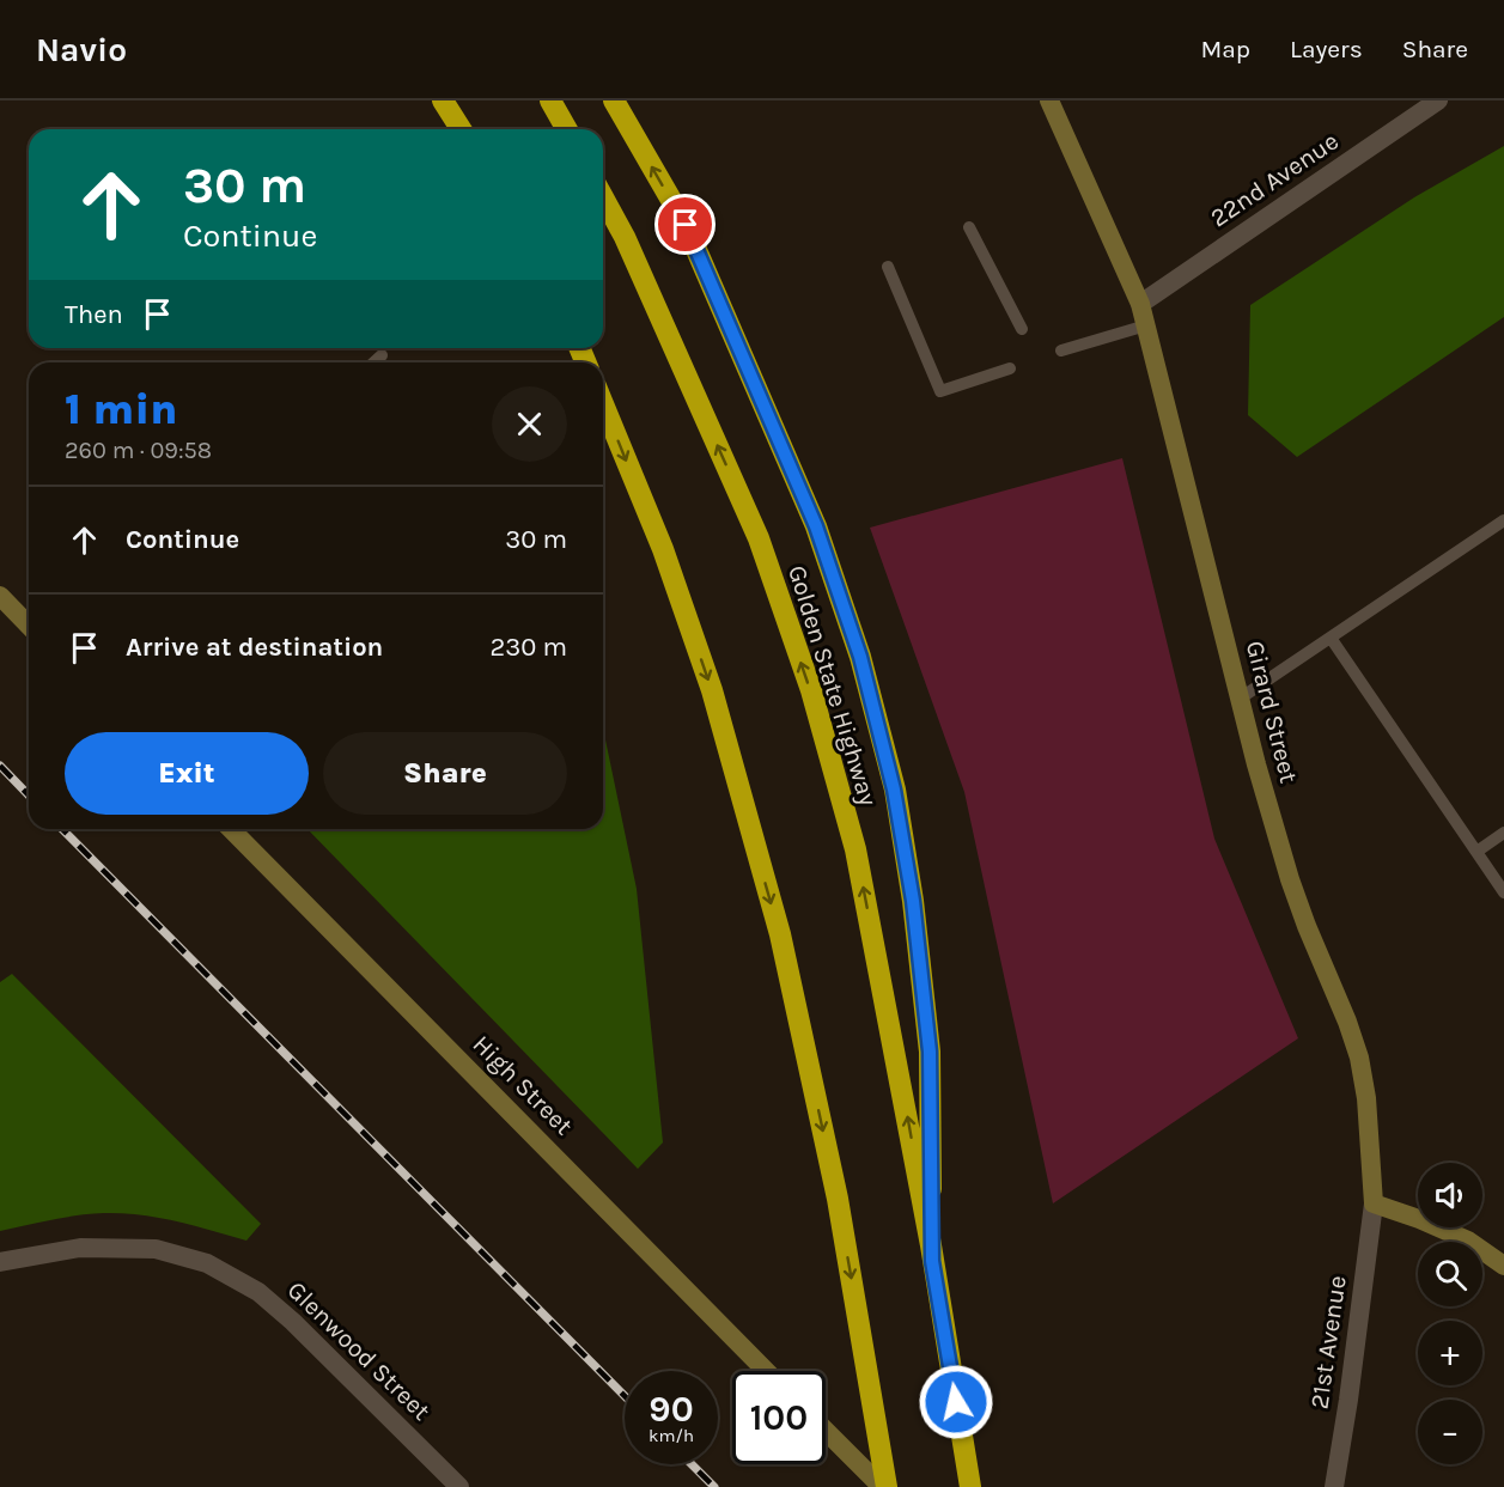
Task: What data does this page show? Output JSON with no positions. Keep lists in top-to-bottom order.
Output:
{
  "streets": {
    "highway": ["Golden State Highway"],
    "main road": ["Girard Street", "High Street"],
    "street": ["22nd Avenue", "21st Avenue", "Glenwood Street"]
  },
  "crossings": [
    ["22nd Avenue", "Girard Street"],
    ["Girard Street", "21st Avenue"]
  ],
  "page": {
    "header": "Navio",
    "nav": ["Map", "Layers", "Share"],
    "turn": ["30 m", "Continue"],
    "then": "Then",
    "heading": ["1 min", "260 m · 09:58"],
    "list": [
      {
        "name": "Continue",
        "value": "30 m"
      },
      {
        "name": "Arrive at destination",
        "value": "230 m"
      }
    ],
    "buttons": ["Exit", "Share"],
    "map_buttons": ["+", "−"],
    "speed": "90 km/h",
    "limit": "100"
  }
}
